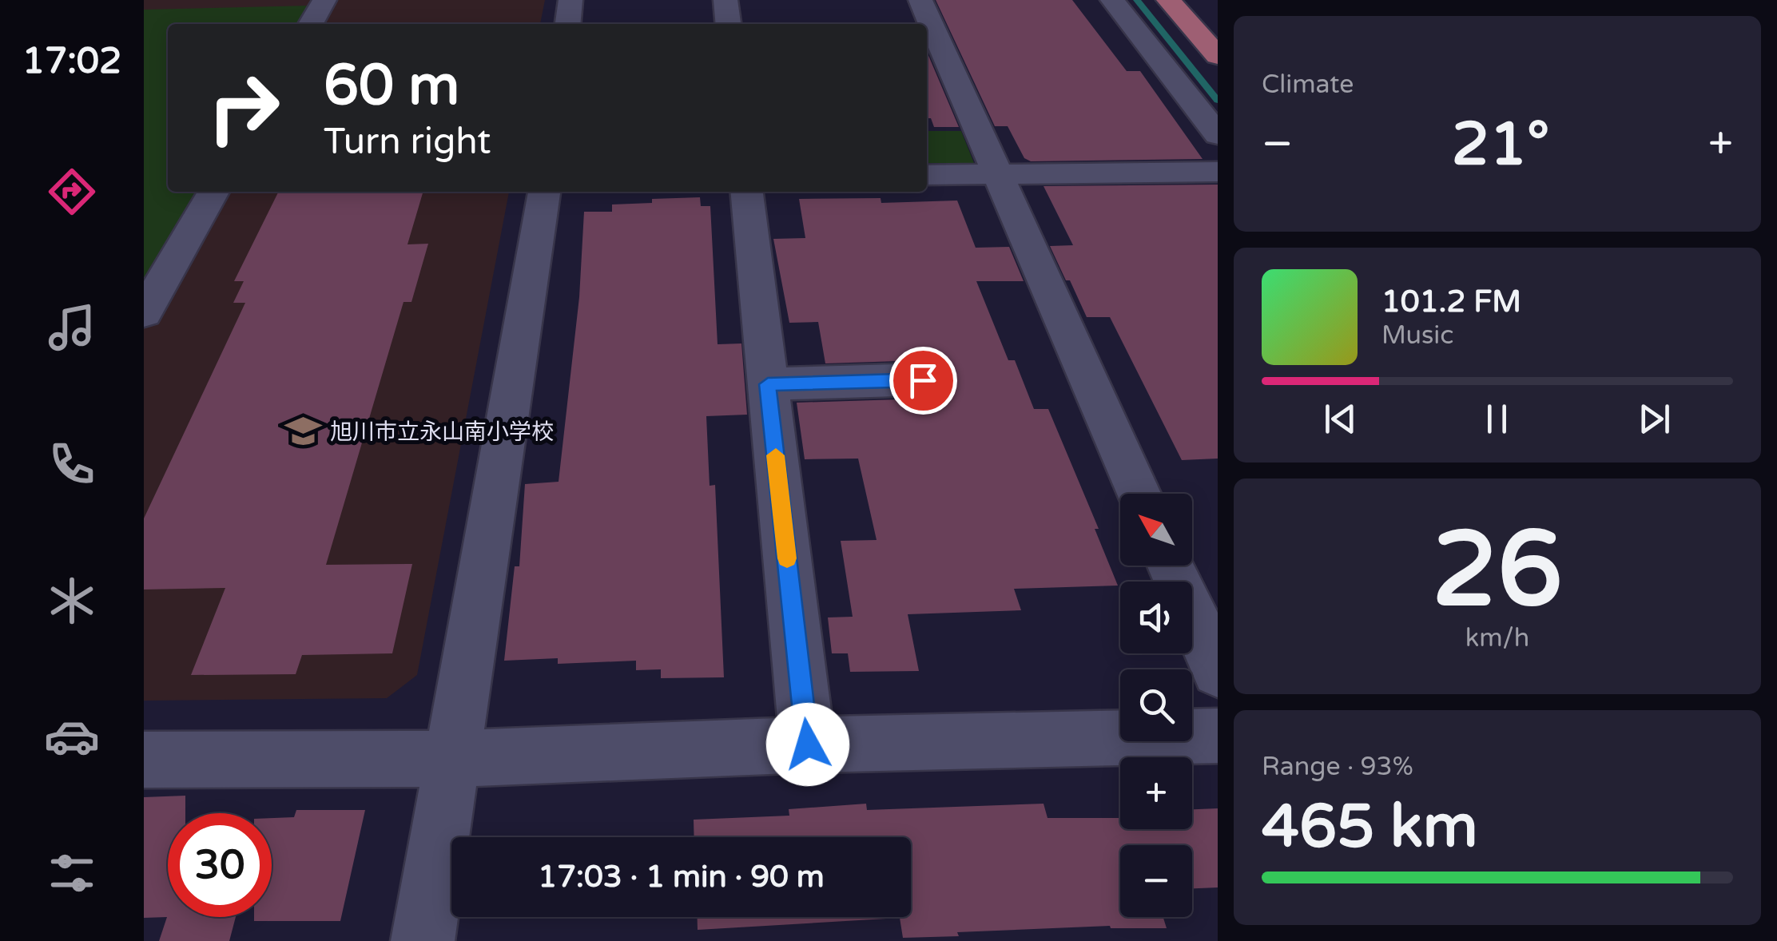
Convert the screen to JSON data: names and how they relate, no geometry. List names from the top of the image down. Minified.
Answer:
{"places":{"school or university":["旭川市立永山南小学校"]},"north":"top left","page":{"tabs":"17:02","tile":["Climate",["26","km/h"],["Range · 93%","465 km"]],"turn":["60 m","Turn right"],"heat":["−","21°","+"],"song":["101.2 FM","Music"],"map_buttons":["+","−"],"limit":"30","trip":"17:03 · 1 min · 90 m"}}
